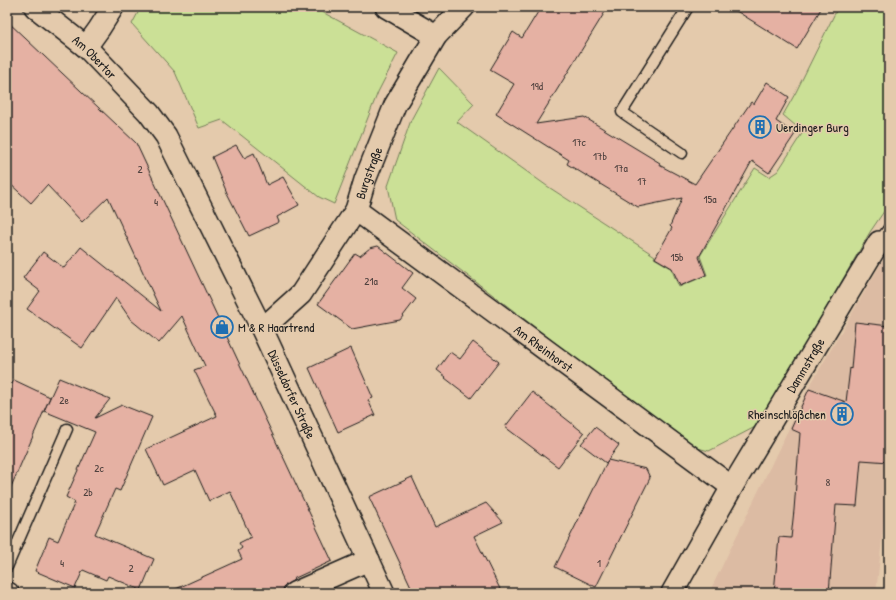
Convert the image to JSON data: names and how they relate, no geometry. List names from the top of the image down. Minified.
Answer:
{"streets":{"street":["Am Obertor","Burgstraße","Am Rheinhorst","Dammstraße","Düsseldorfer Straße"]},"crossings":[["Am Obertor","Düsseldorfer Straße"],["Burgstraße","Am Rheinhorst"],["Burgstraße","Düsseldorfer Straße"],["Am Rheinhorst","Dammstraße"]],"places":{"building":["Uerdinger Burg","Rheinschlößchen"],"shop":["M & R Haartrend"]},"house_numbers":["19d","17c","17b","17a","2","17","15a","4","15b","21a","2e","2c","8","2b","4","1","2"]}
